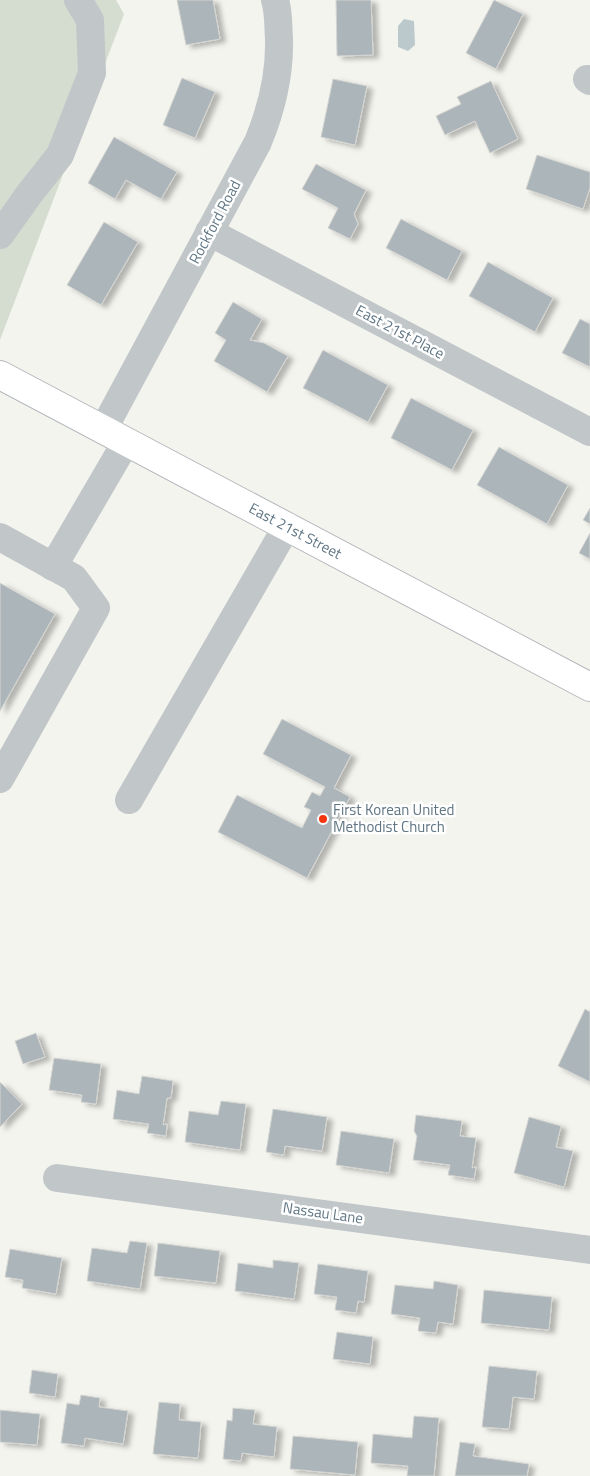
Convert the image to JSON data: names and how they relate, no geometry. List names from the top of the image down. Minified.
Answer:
{"streets":{"main road":["East 21st Street"],"street":["Rockford Road","East 21st Place","Nassau Lane"]},"crossings":[["Rockford Road","East 21st Place"],["Rockford Road","East 21st Street"]],"places":["First Korean United Methodist Church"]}
